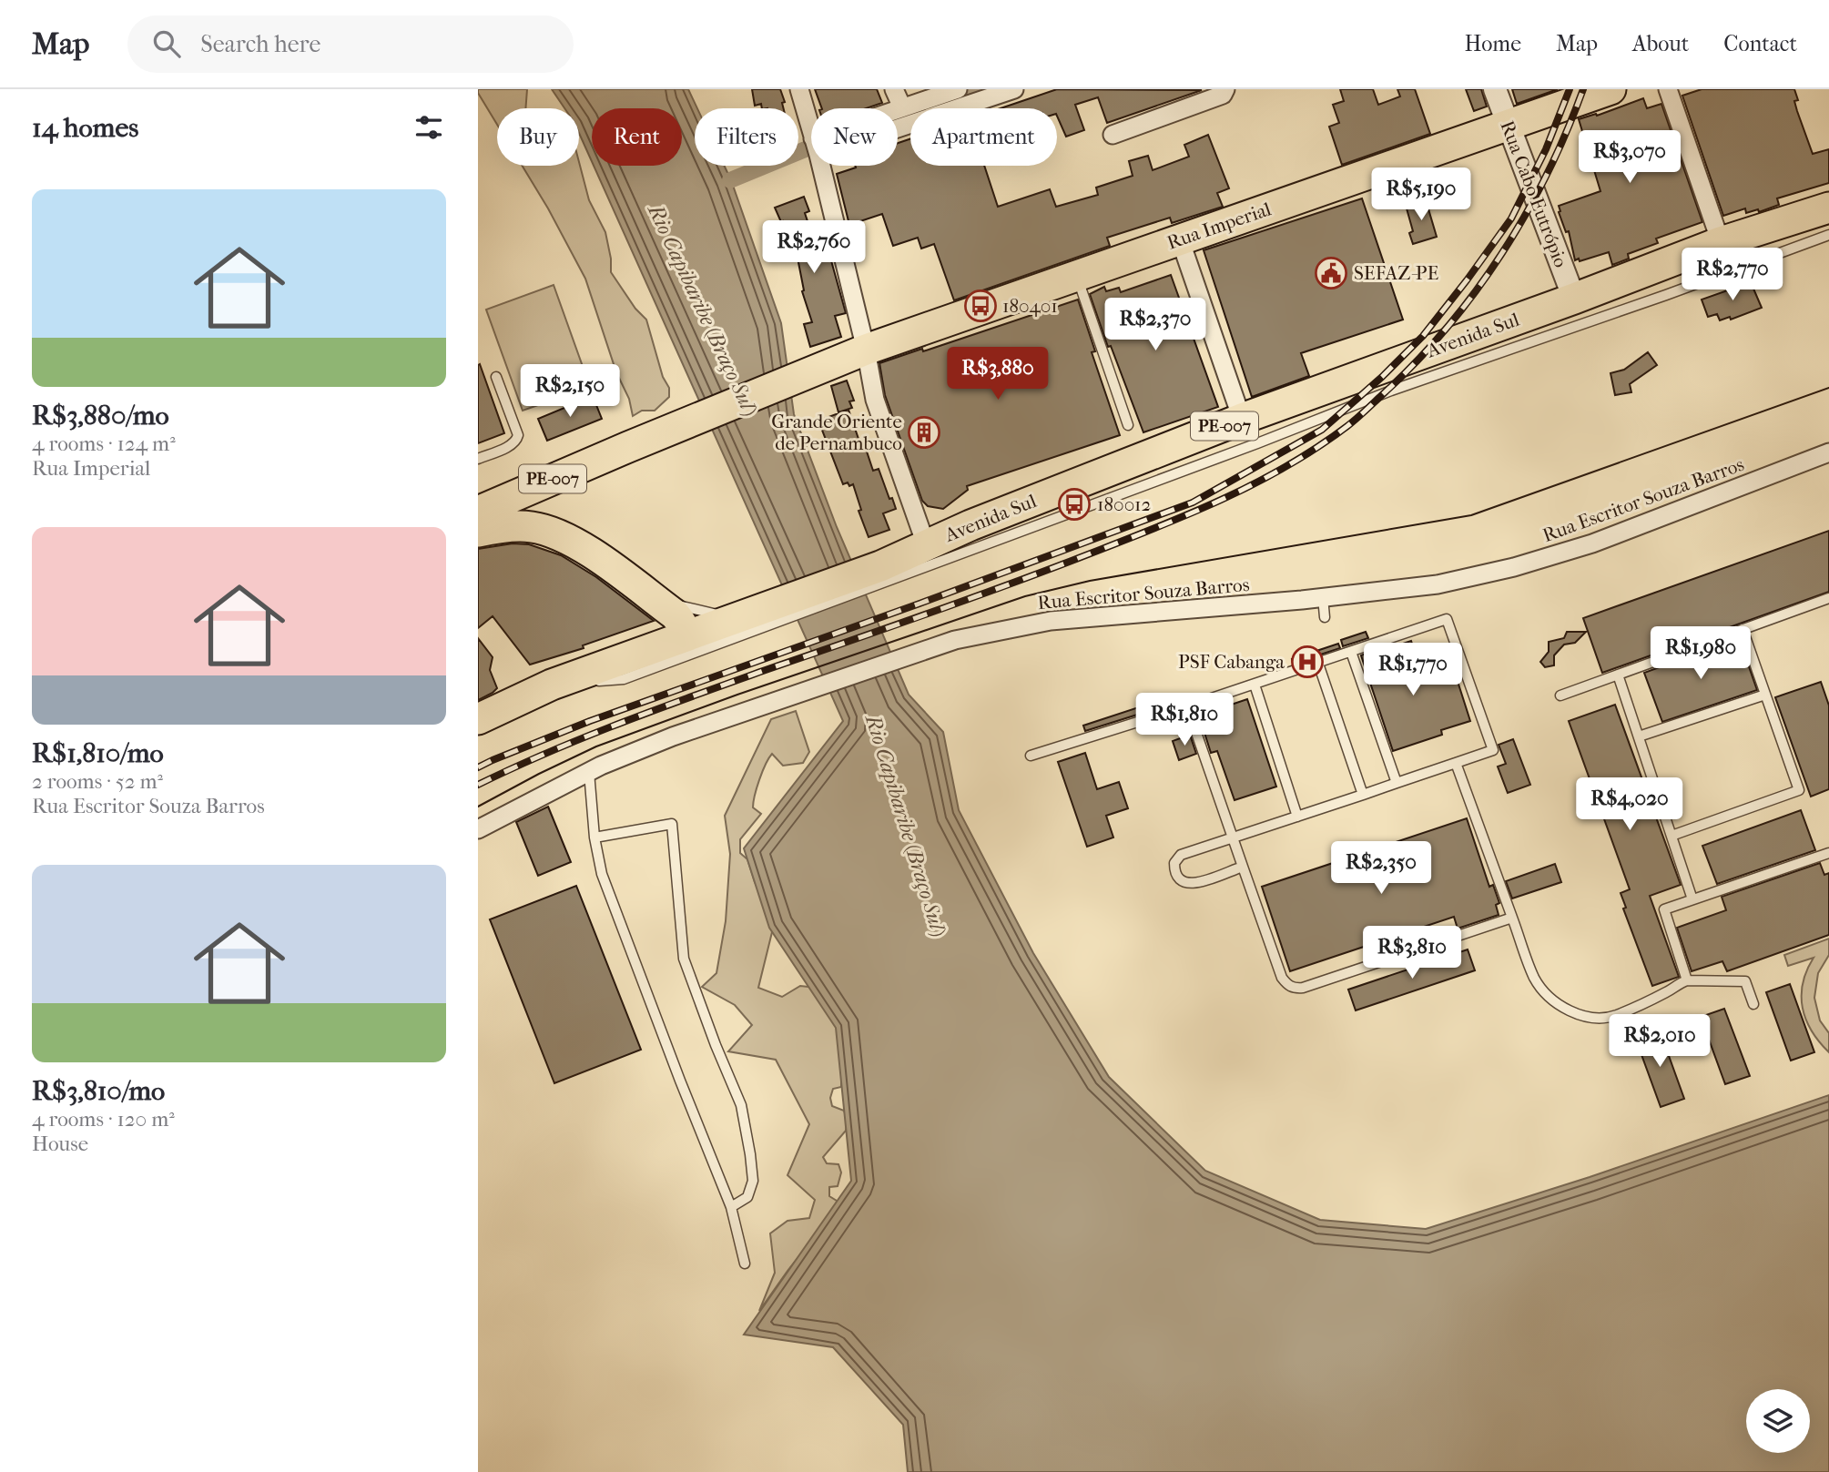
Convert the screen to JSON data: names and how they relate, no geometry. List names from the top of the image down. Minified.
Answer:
{"streets":{"highway":["Rua Imperial","Avenida Sul","PE-007"],"street":["Rua Cabo Eutrópio","Rua Escritor Souza Barros"]},"crossings":[["Rua Cabo Eutrópio","Rua Imperial"],["Rua Cabo Eutrópio","Avenida Sul"]],"water":["Rio Capibaribe (Braço Sul)"],"places":{"public building":["SEFAZ-PE"],"bus stop":["180401","180012"],"building":["Grande Oriente de Pernambuco"],"hospital":["PSF Cabanga"]},"page":{"header":"Map","search":"Search here","nav":["Home","Map","About","Contact"],"heading":"14 homes","chip":["Buy","Rent","Filters","New","Apartment"],"price":["R$3,070","R$5,190","R$2,760","R$2,770","R$2,370","R$3,880","R$2,150","R$1,980","R$1,770","R$1,810","R$4,020","R$2,350","R$3,810","R$2,010"],"list":[{"name":"R$3,880/mo","note":"4 rooms · 124 m² · Rua Imperial"},{"name":"R$1,810/mo","note":"2 rooms · 52 m² · Rua Escritor Souza Barros"},{"name":"R$3,810/mo","note":"4 rooms · 120 m² · House"}]}}
